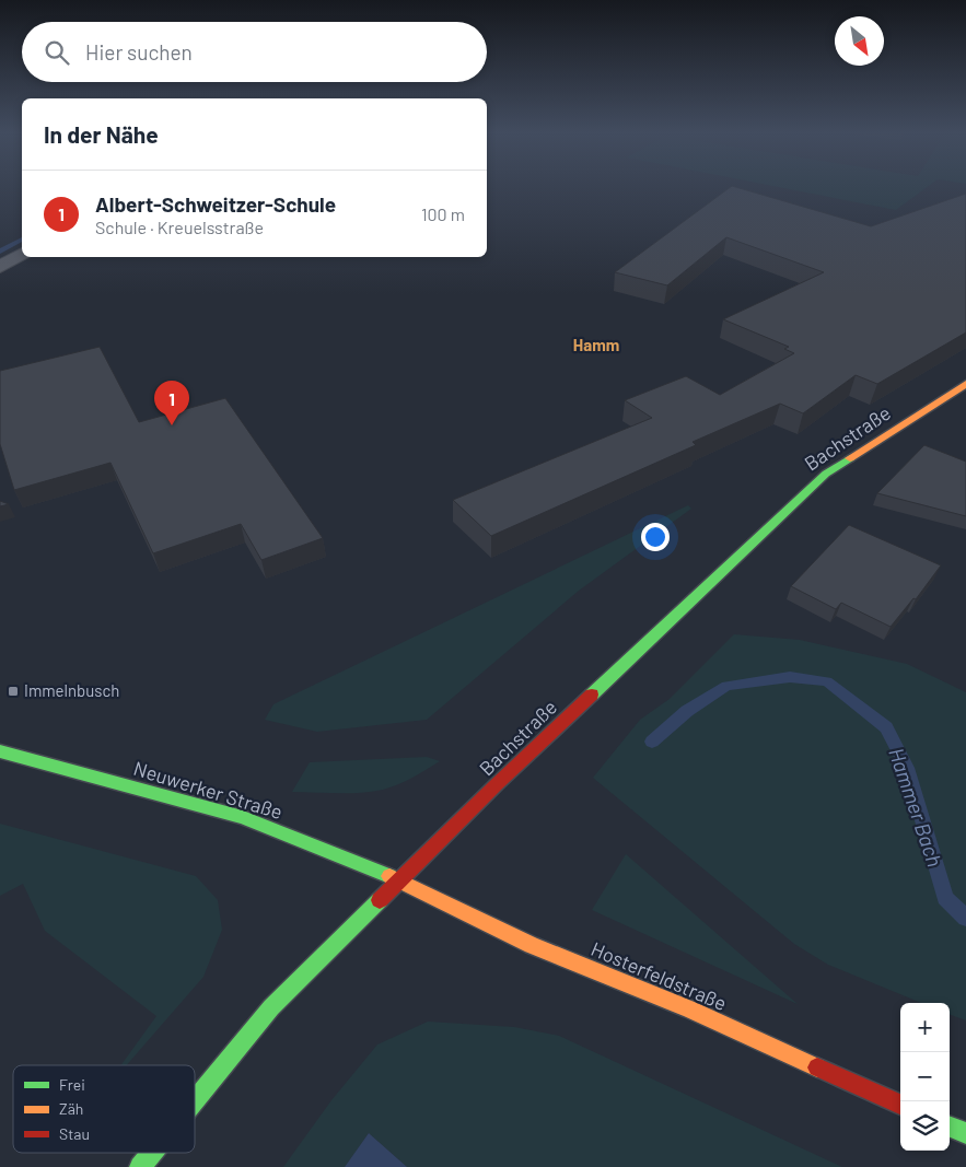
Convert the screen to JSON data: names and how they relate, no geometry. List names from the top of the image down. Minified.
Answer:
{"streets":{"street":["Bachstraße","Neuwerker Straße","Hosterfeldstraße"]},"crossings":[["Bachstraße","Neuwerker Straße"],["Bachstraße","Hosterfeldstraße"],["Neuwerker Straße","Hosterfeldstraße"]],"districts":["Hamm"],"water":["Hammer Bach"],"places":{"transit":["Immelnbusch"]},"legend":["Frei","Zäh","Stau"],"north":"bottom right","page":{"search":"Hier suchen","heading":"In der Nähe","list":[{"mark":"1","name":"Albert-Schweitzer-Schule","note":"Schule · Kreuelsstraße","value":"100 m"}],"pins":"1","map_buttons":["+","−"]}}
